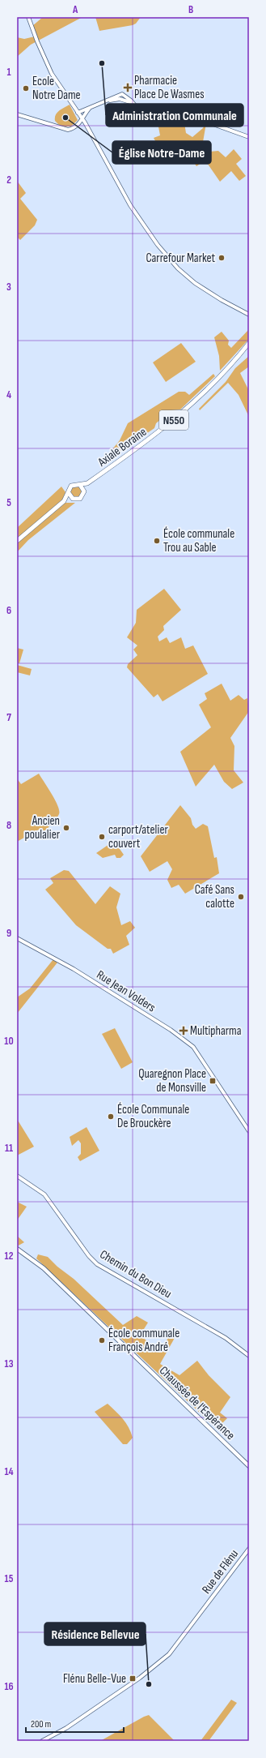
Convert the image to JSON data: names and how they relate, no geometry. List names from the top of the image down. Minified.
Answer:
{"streets":{"main road":["N550","Axiale Boraine","Chaussée de l'Espérance"],"street":["Rue Jean Volders","Chemin du Bon Dieu","Rue de Flénu"]},"crossings":[["N550","Axiale Boraine"]],"places":{"other":["Administration Communale","Ecole Notre Dame","Église Notre-Dame","Carrefour Market","École communale Trou au Sable","Ancien poulalier","carport/atelier couvert","Café Sans calotte","École Communale De Brouckère","École communale François André","Résidence Bellevue"],"health":["Pharmacie Place De Wasmes","Multipharma"],"transit":["Quaregnon Place de Monsville","Flénu Belle-Vue"]},"scale_bar":"200 m","grid":{"columns":["A","B"],"rows":["1","2","3","4","5","6","7","8","9","10","11","12","13","14","15","16"]}}
